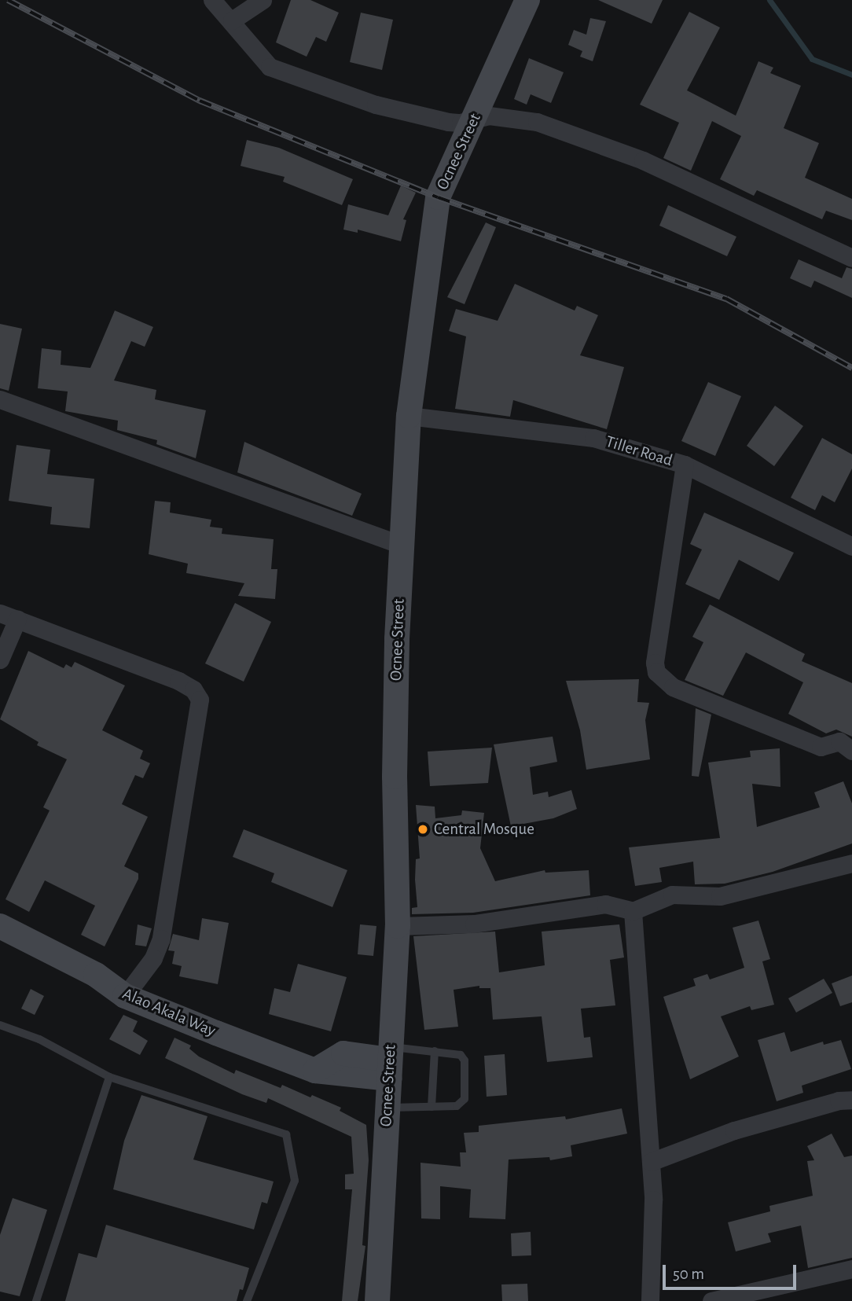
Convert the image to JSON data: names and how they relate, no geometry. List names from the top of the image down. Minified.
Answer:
{"streets":{"street":["Ocnee Street","Tiller Road","Alao Akala Way"]},"crossings":[["Ocnee Street","Tiller Road"],["Ocnee Street","Alao Akala Way"]],"places":["Central Mosque"],"scale_bar":"50 m"}
